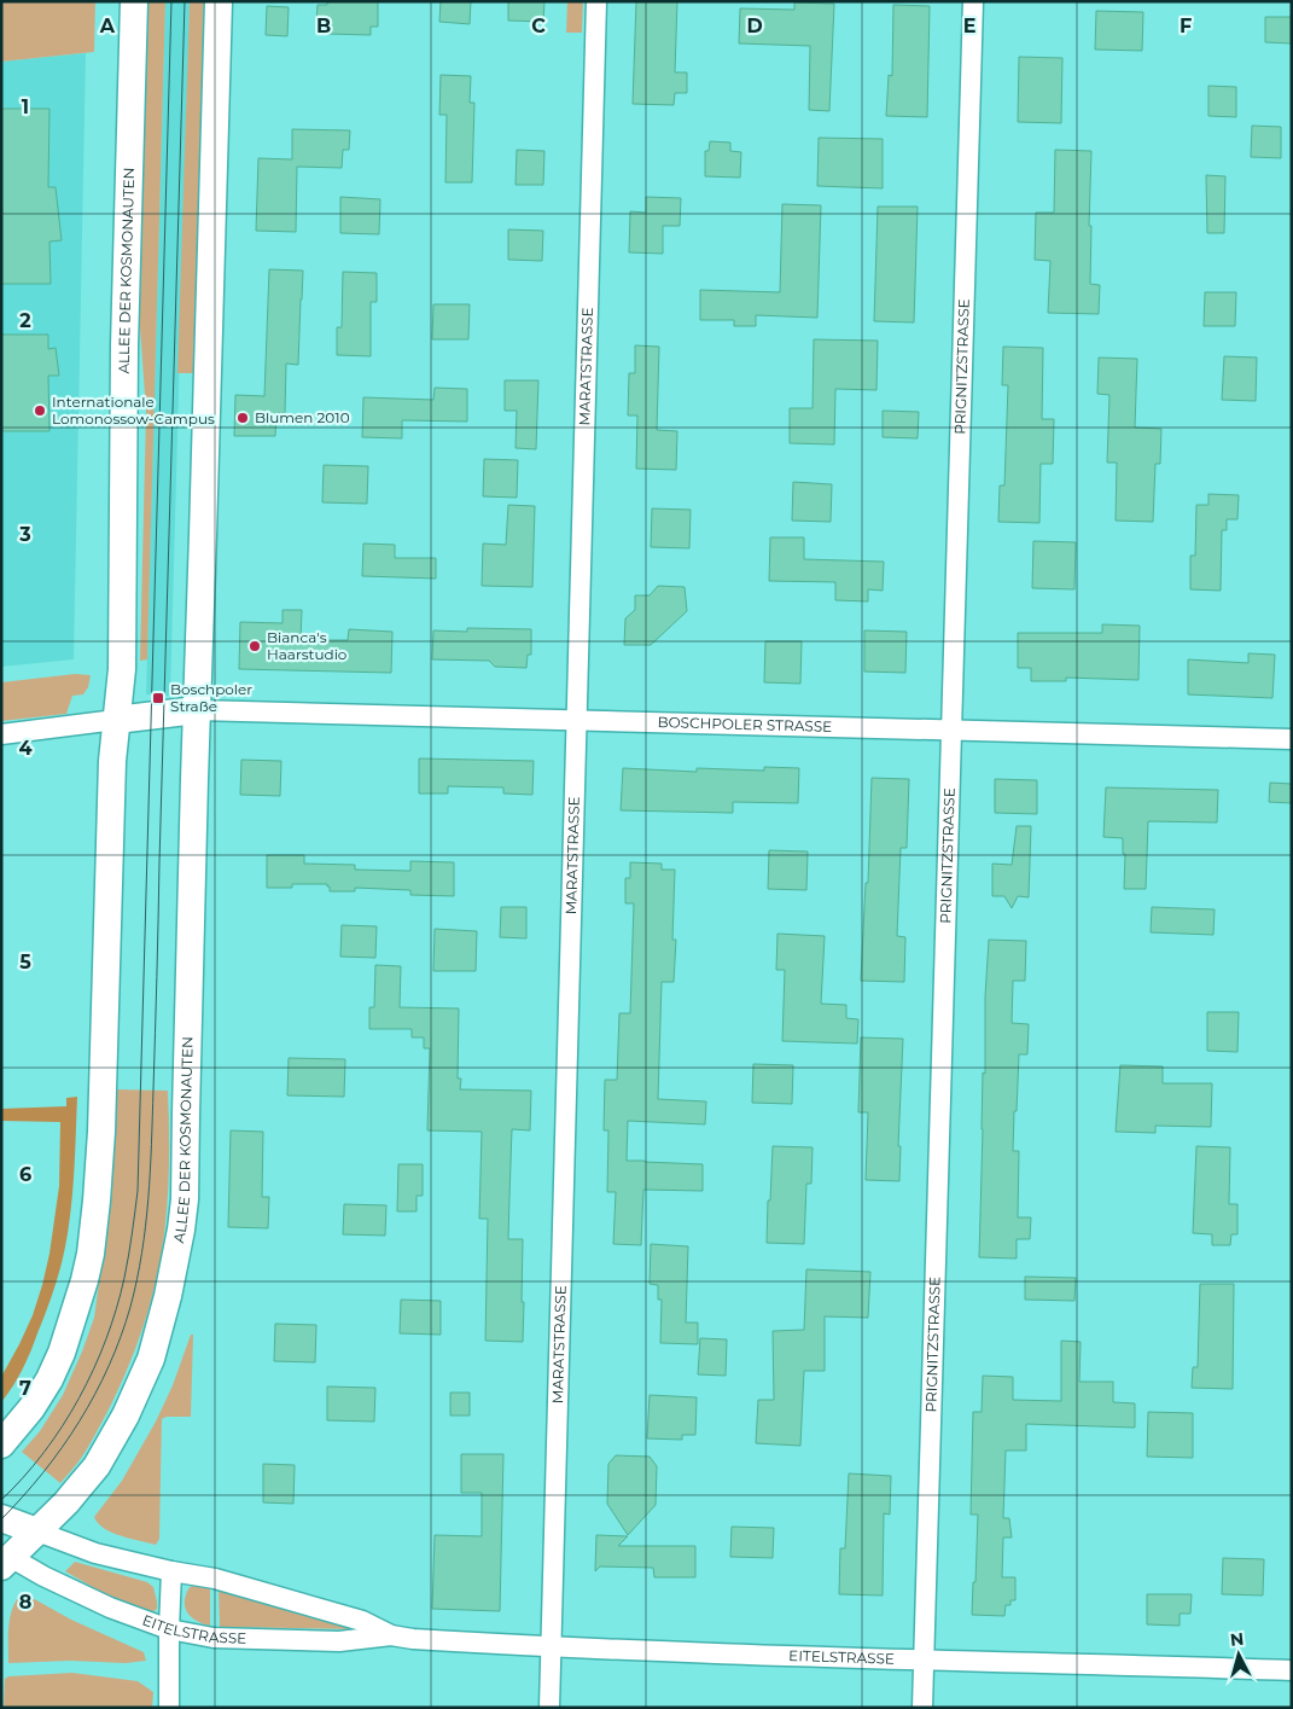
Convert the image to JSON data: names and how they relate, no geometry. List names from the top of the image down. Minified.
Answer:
{"streets":{"main road":["ALLEE DER KOSMONAUTEN"],"street":["MARATSTRASSE","PRIGNITZSTRASSE","BOSCHPOLER STRASSE","EITELSTRASSE"]},"crossings":[["ALLEE DER KOSMONAUTEN","BOSCHPOLER STRASSE"],["ALLEE DER KOSMONAUTEN","EITELSTRASSE"],["MARATSTRASSE","BOSCHPOLER STRASSE"],["MARATSTRASSE","EITELSTRASSE"],["PRIGNITZSTRASSE","BOSCHPOLER STRASSE"],["PRIGNITZSTRASSE","EITELSTRASSE"]],"places":{"other":["Internationale Lomonossow-Campus","Blumen 2010","Bianca's Haarstudio"],"transit":["Boschpoler Straße"]},"north":"top","grid":{"columns":["A","B","C","D","E","F"],"rows":["1","2","3","4","5","6","7","8"]}}
